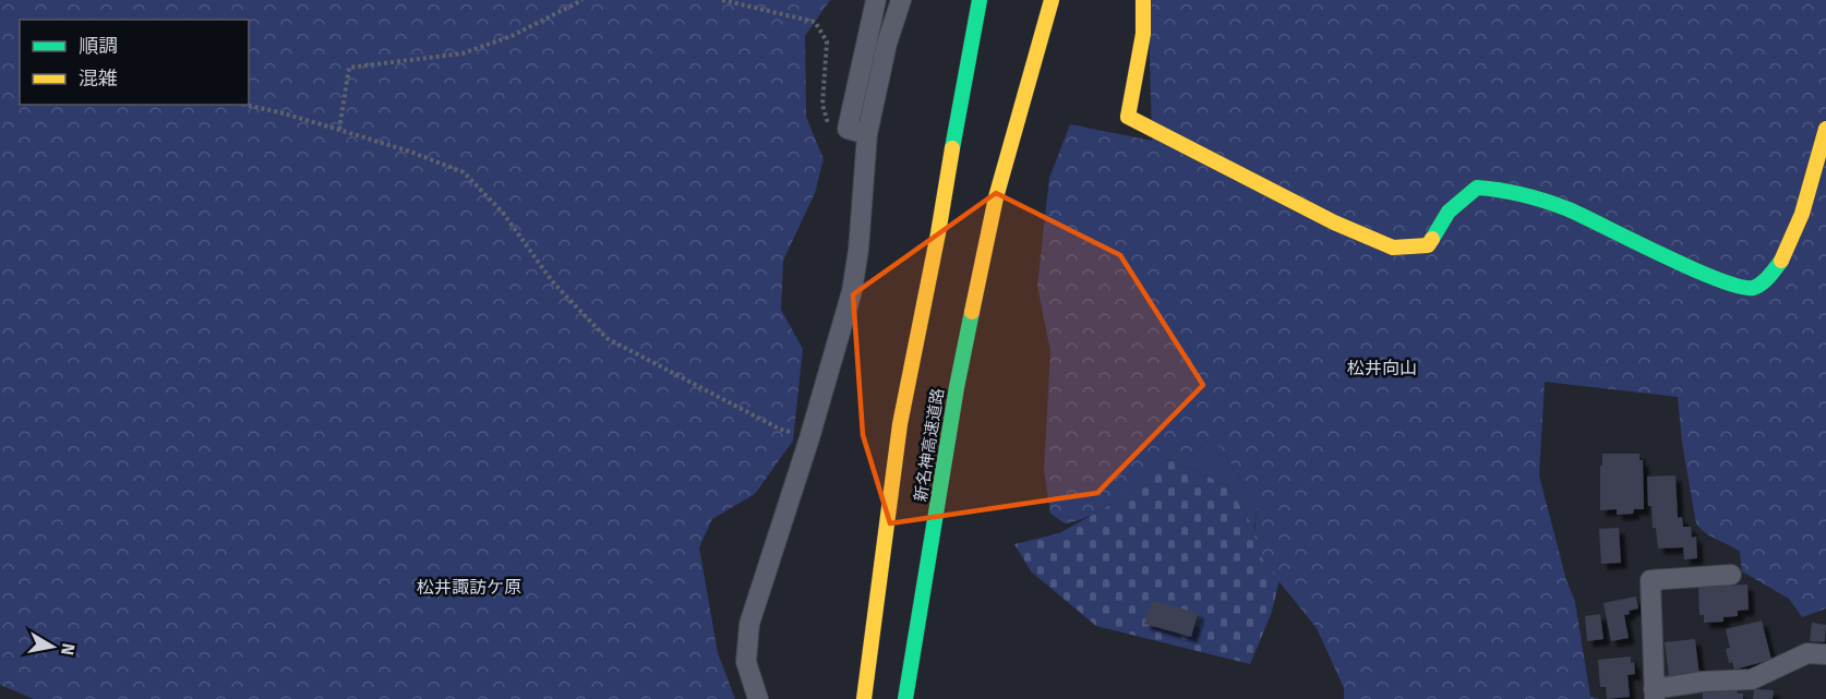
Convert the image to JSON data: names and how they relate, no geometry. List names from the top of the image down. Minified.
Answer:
{"streets":{"main road":["新名神高速道路"]},"districts":["松井向山","松井諏訪ケ原"],"legend":["順調","混雑"],"north":"right"}
